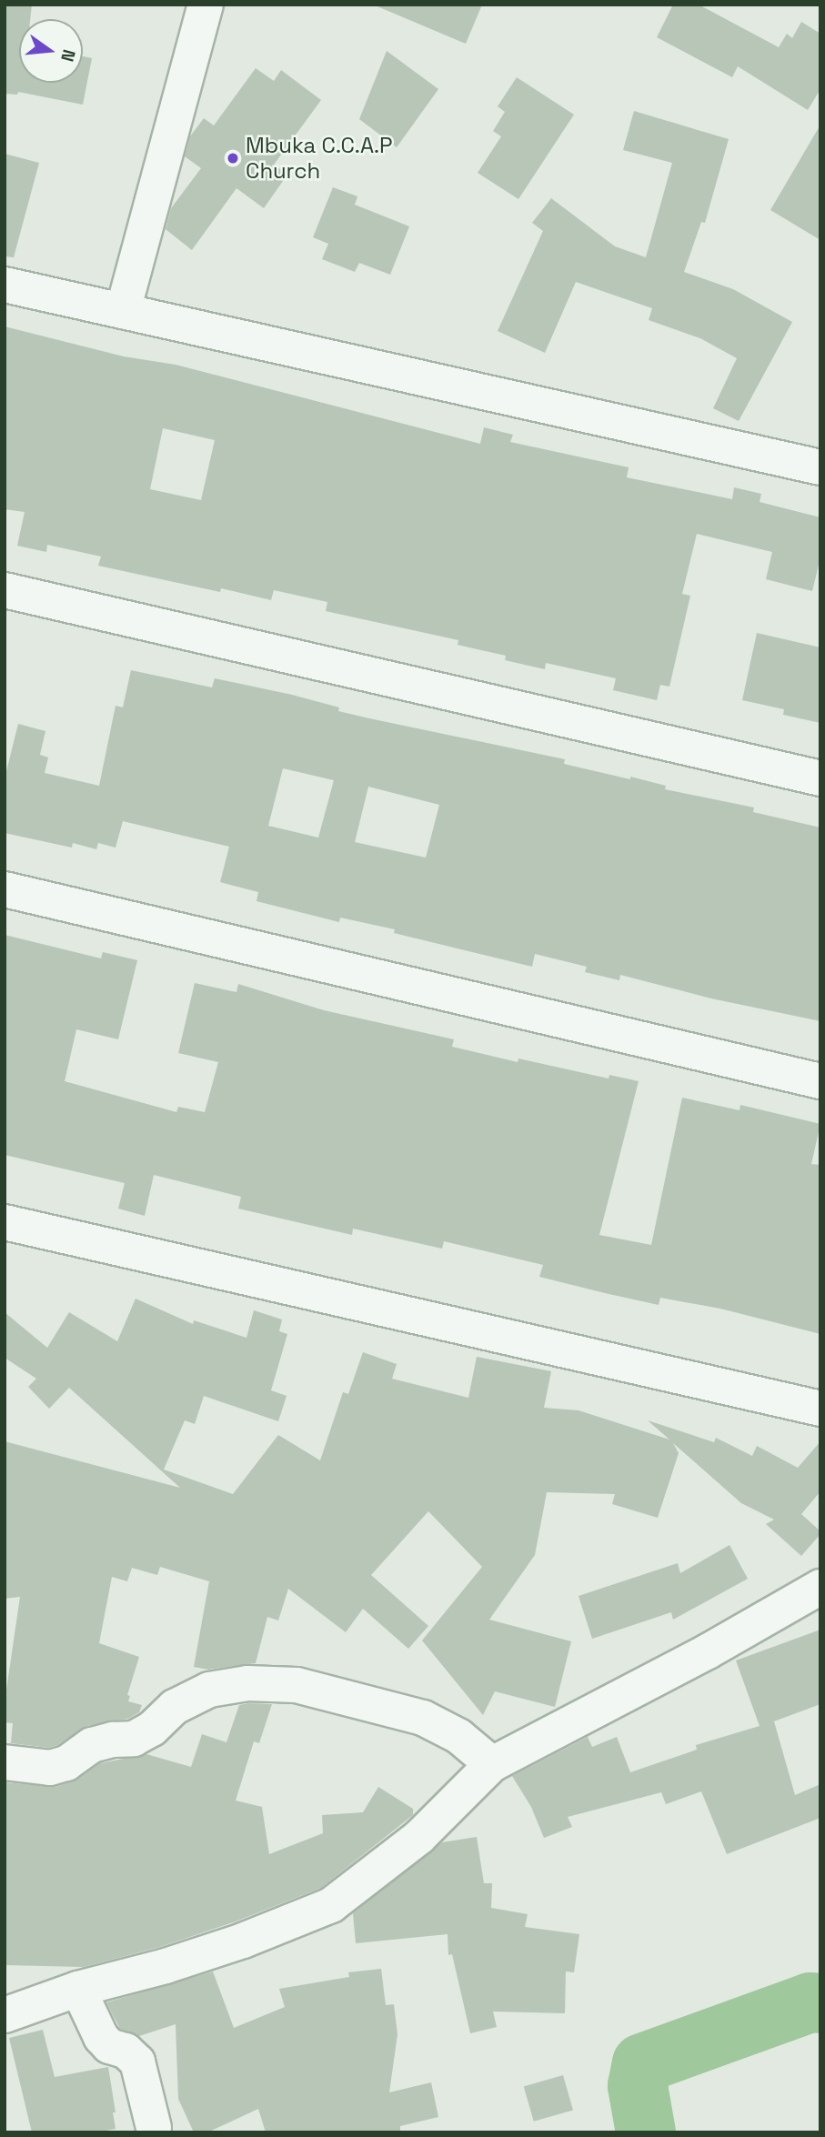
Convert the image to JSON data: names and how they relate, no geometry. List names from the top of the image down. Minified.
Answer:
{"places":["Mbuka C.C.A.P Church"],"north":"right"}
